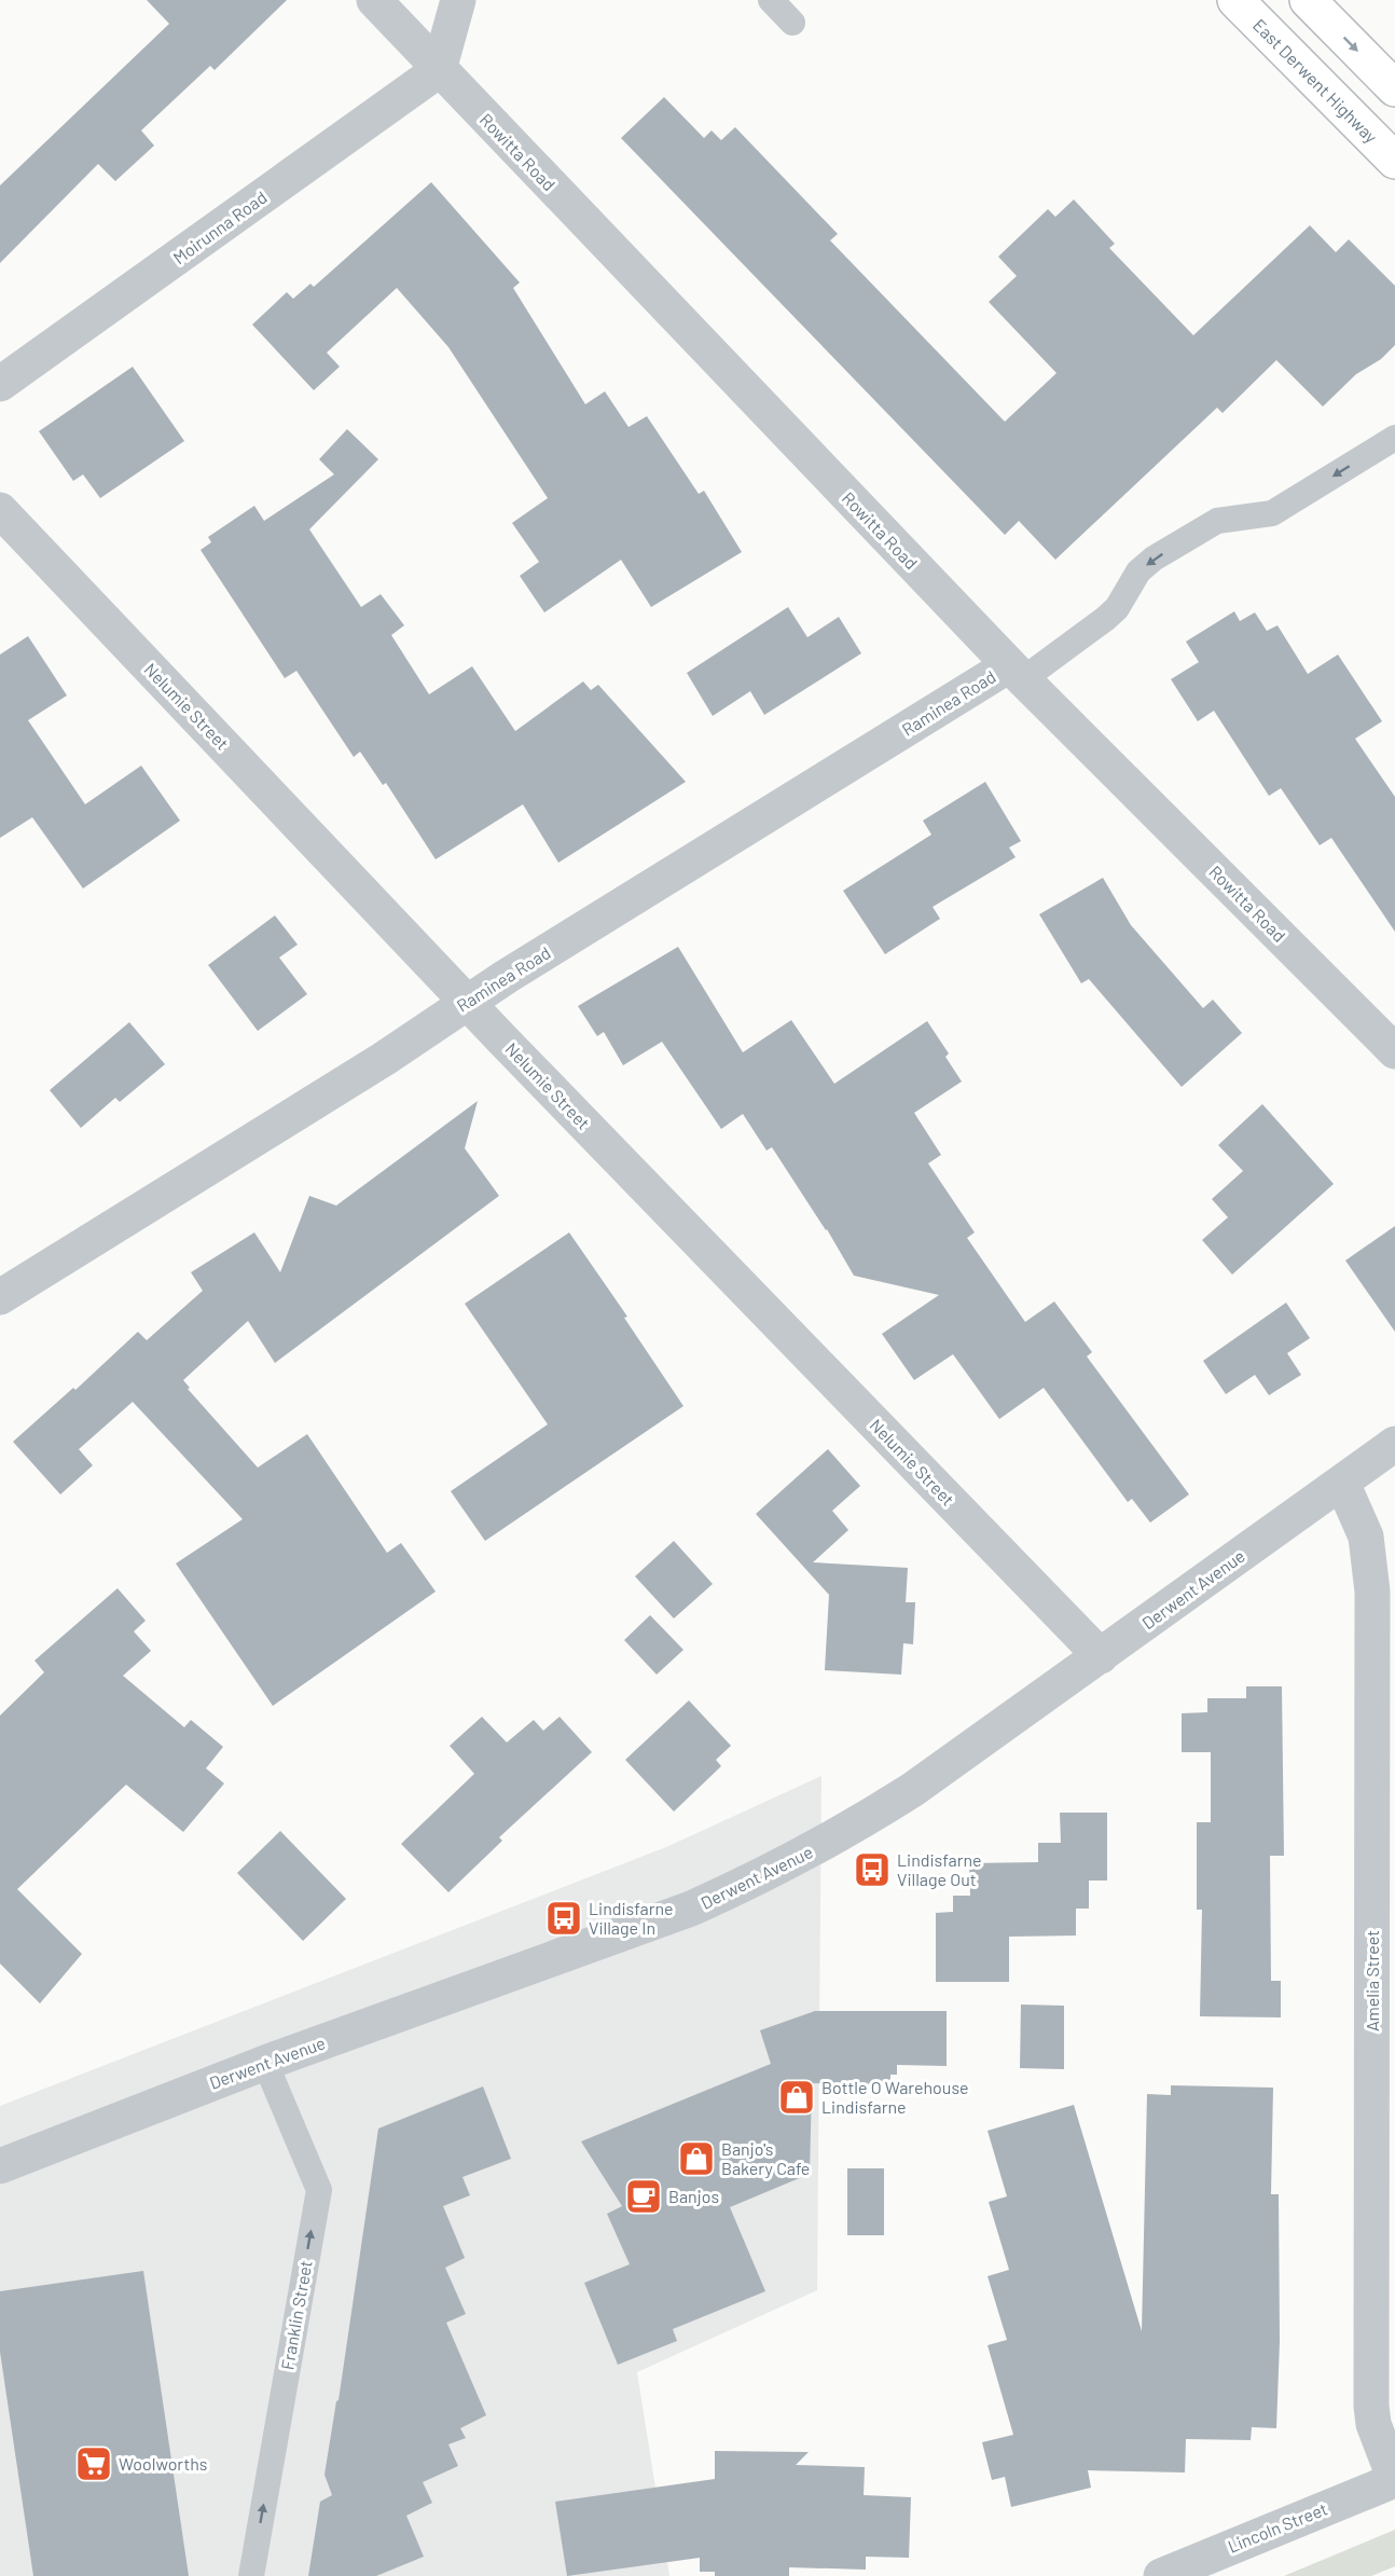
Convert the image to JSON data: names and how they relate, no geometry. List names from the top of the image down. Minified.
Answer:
{"streets":{"main road":["East Derwent Highway"],"street":["Rowitta Road","Moirunna Road","Raminea Road","Nelumie Street","Derwent Avenue","Amelia Street","Lincoln Street"],"lane":["Franklin Street"]},"crossings":[["Rowitta Road","Moirunna Road"],["Rowitta Road","Raminea Road"],["Raminea Road","Nelumie Street"],["Nelumie Street","Derwent Avenue"],["Derwent Avenue","Amelia Street"],["Derwent Avenue","Franklin Street"],["Amelia Street","Lincoln Street"]],"one_way":["Franklin Street"],"places":{"bus stop":["Lindisfarne Village Out","Lindisfarne Village In"],"shop":["Bottle O Warehouse Lindisfarne","Banjo's Bakery Cafe"],"cafe":["Banjos"],"supermarket":["Woolworths"]}}
